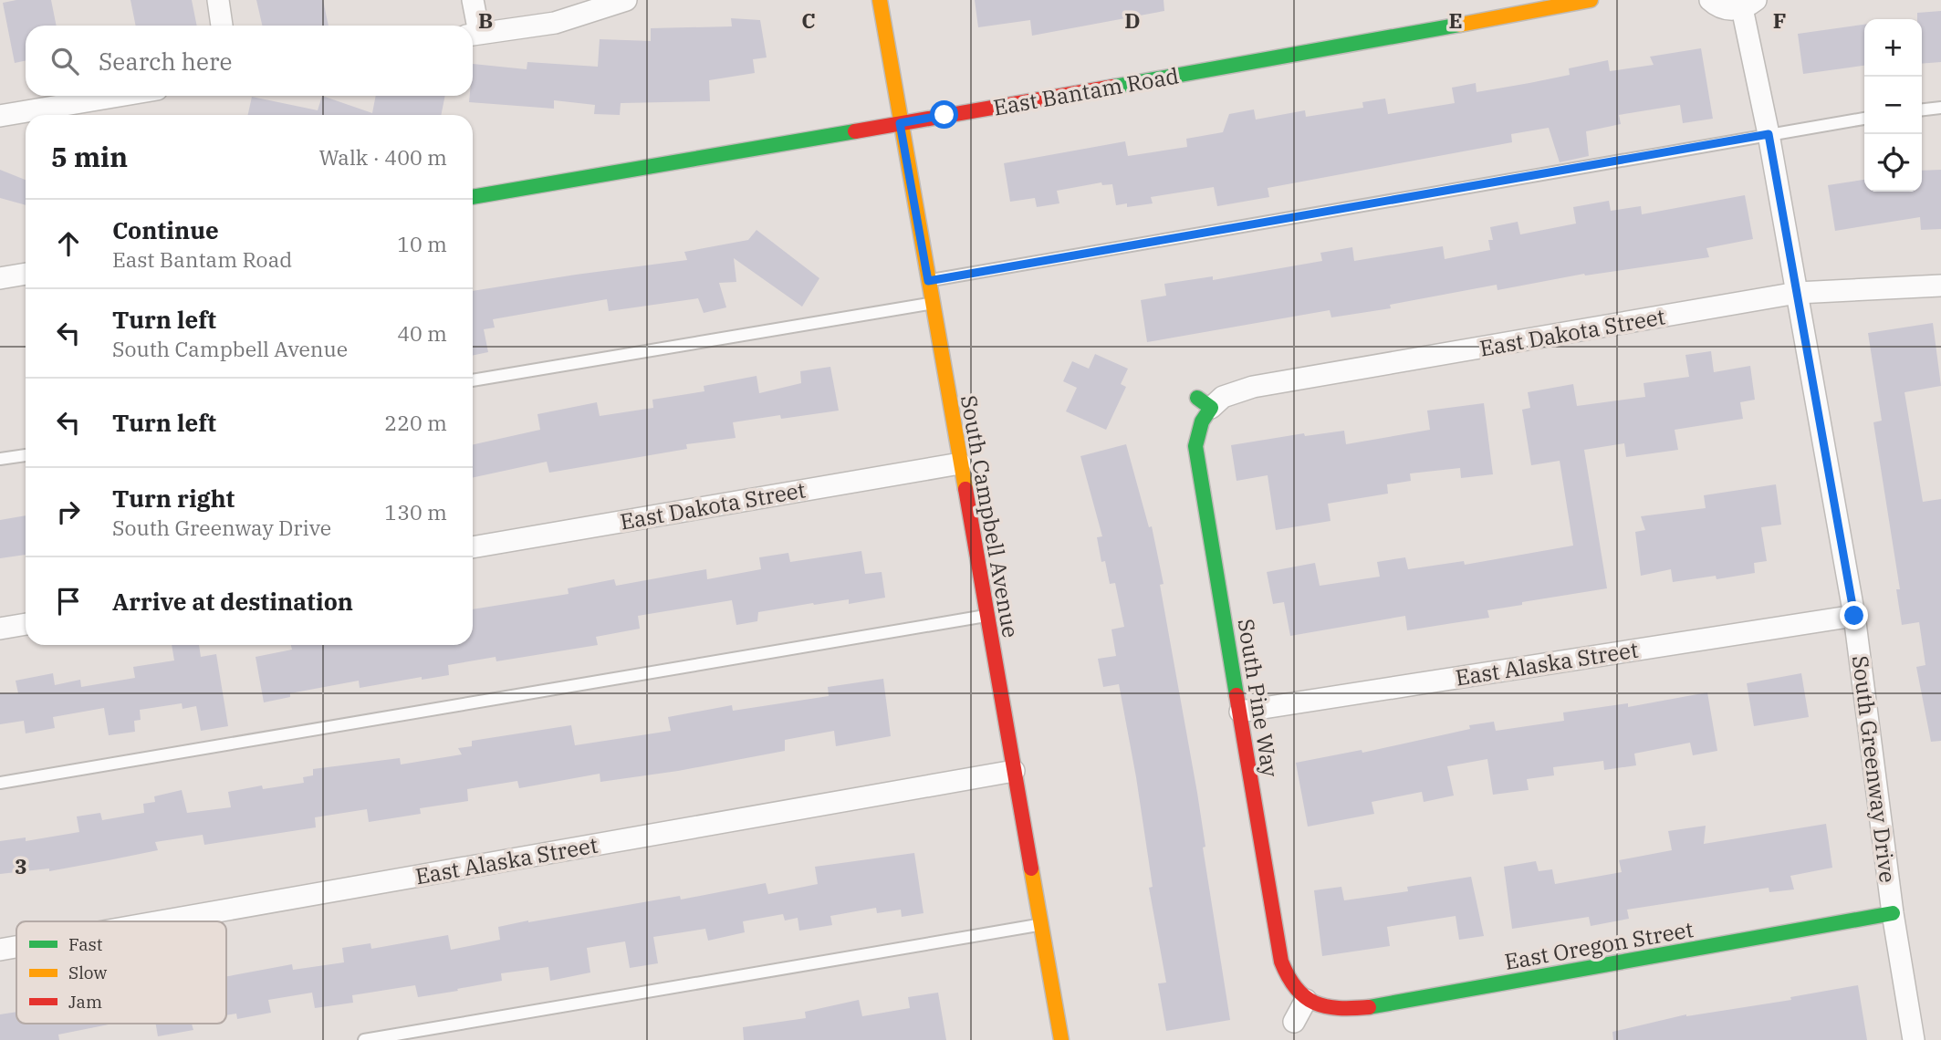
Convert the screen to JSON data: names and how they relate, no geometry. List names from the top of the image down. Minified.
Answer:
{"streets":{"street":["East Bantam Road","East Dakota Street","South Campbell Avenue","East Alaska Street","South Pine Way","South Greenway Drive","East Oregon Street"]},"crossings":[["East Bantam Road","South Campbell Avenue"],["East Dakota Street","South Campbell Avenue"],["East Dakota Street","South Pine Way"],["East Dakota Street","South Greenway Drive"],["South Campbell Avenue","East Alaska Street"],["East Alaska Street","South Pine Way"],["East Alaska Street","South Greenway Drive"],["South Pine Way","East Oregon Street"],["South Greenway Drive","East Oregon Street"]],"legend":["Fast","Slow","Jam"],"page":{"map_buttons":["+","−"],"search":"Search here","heading":["5 min","Walk · 400 m"],"list":[["Continue","East Bantam Road","10 m"],["Turn left","South Campbell Avenue","40 m"],["Turn left","220 m"],["Turn right","South Greenway Drive","130 m"],"Arrive at destination"]},"grid":{"columns":["B","C","D","E","F"],"rows":["3"]}}
